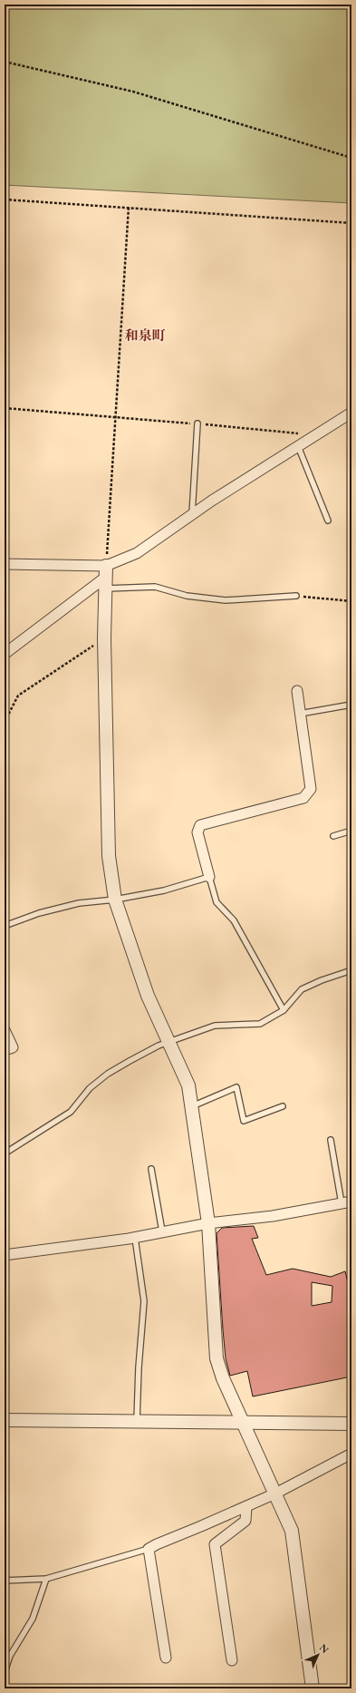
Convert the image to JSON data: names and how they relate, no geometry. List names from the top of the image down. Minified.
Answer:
{"districts":["和泉町"],"north":"top right"}
